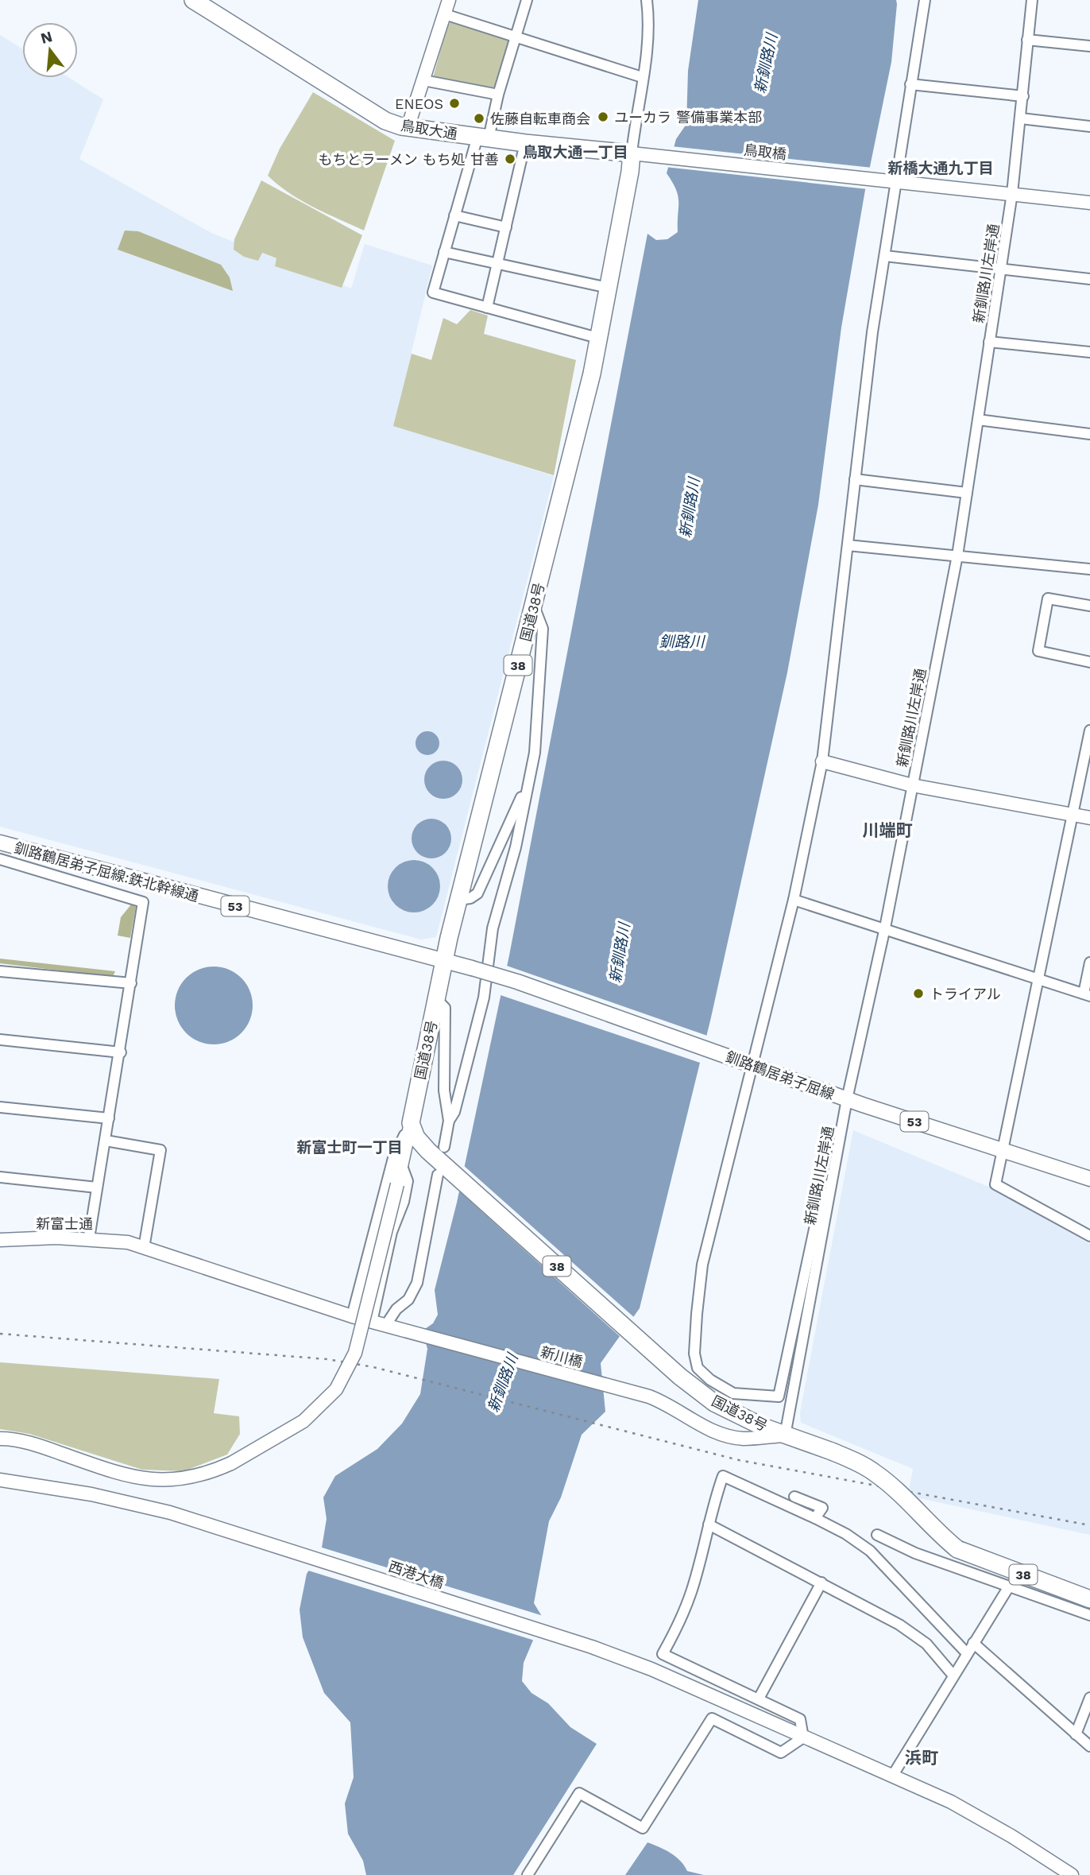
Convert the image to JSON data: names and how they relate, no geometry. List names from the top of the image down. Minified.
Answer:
{"streets":{"highway":["鳥取大通","国道38号","38"],"main road":["釧路鶴居弟子屈線:鉄北幹線通","53","釧路鶴居弟子屈線"],"street":["鳥取橋","新釧路川左岸通","新富士通","新川橋","西港大橋"]},"crossings":[["鳥取大通","鳥取橋"],["鳥取大通","国道38号"],["鳥取橋","新釧路川左岸通"],["鳥取橋","国道38号"],["新釧路川左岸通","国道38号"],["新釧路川左岸通","釧路鶴居弟子屈線"],["新釧路川左岸通","新川橋"],["国道38号","釧路鶴居弟子屈線:鉄北幹線通"],["国道38号","新川橋"],["釧路鶴居弟子屈線:鉄北幹線通","釧路鶴居弟子屈線"],["新富士通","新川橋"]],"districts":["鳥取大通一丁目","新橋大通九丁目","川端町","新富士町一丁目","浜町"],"water":["新釧路川","釧路川"],"places":["ENEOS","ユーカラ 警備事業本部","佐藤自転車商会","もちとラーメン もち処 甘善","トライアル"],"north":"top"}
